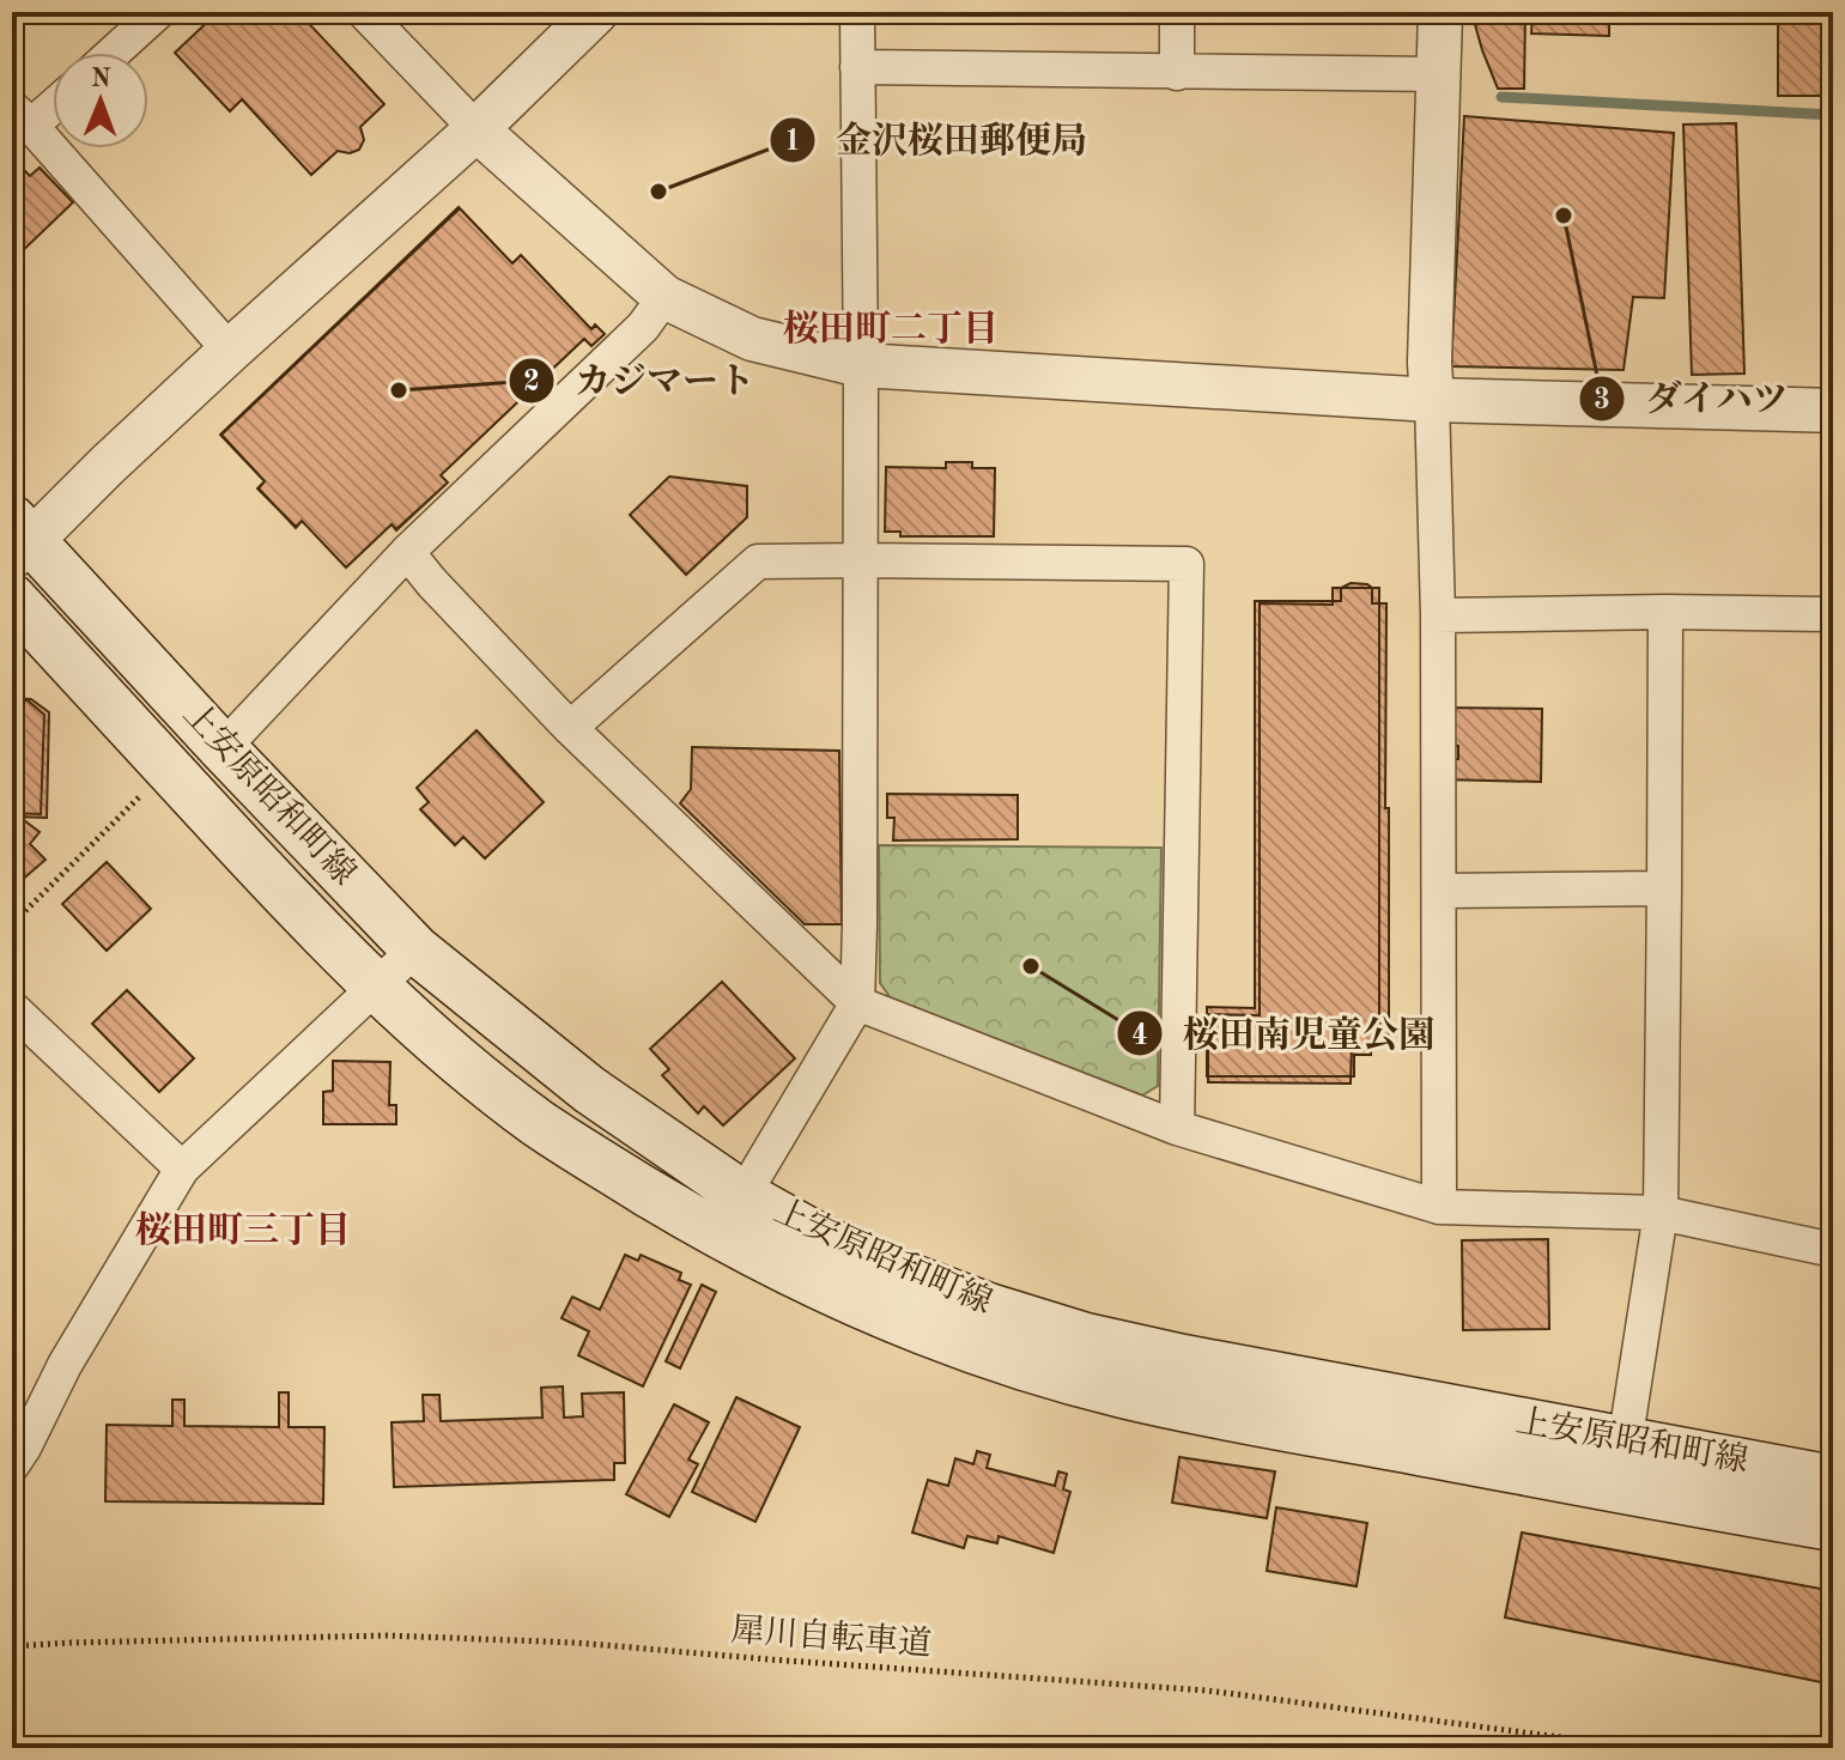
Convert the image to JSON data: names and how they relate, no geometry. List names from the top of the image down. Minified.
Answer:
{"streets":{"main road":["上安原昭和町線"],"path":["犀川自転車道"]},"districts":["桜田町二丁目","桜田町三丁目"],"places":["金沢桜田郵便局","ダイハツ","カジマート","桜田南児童公園"],"north":"top"}
